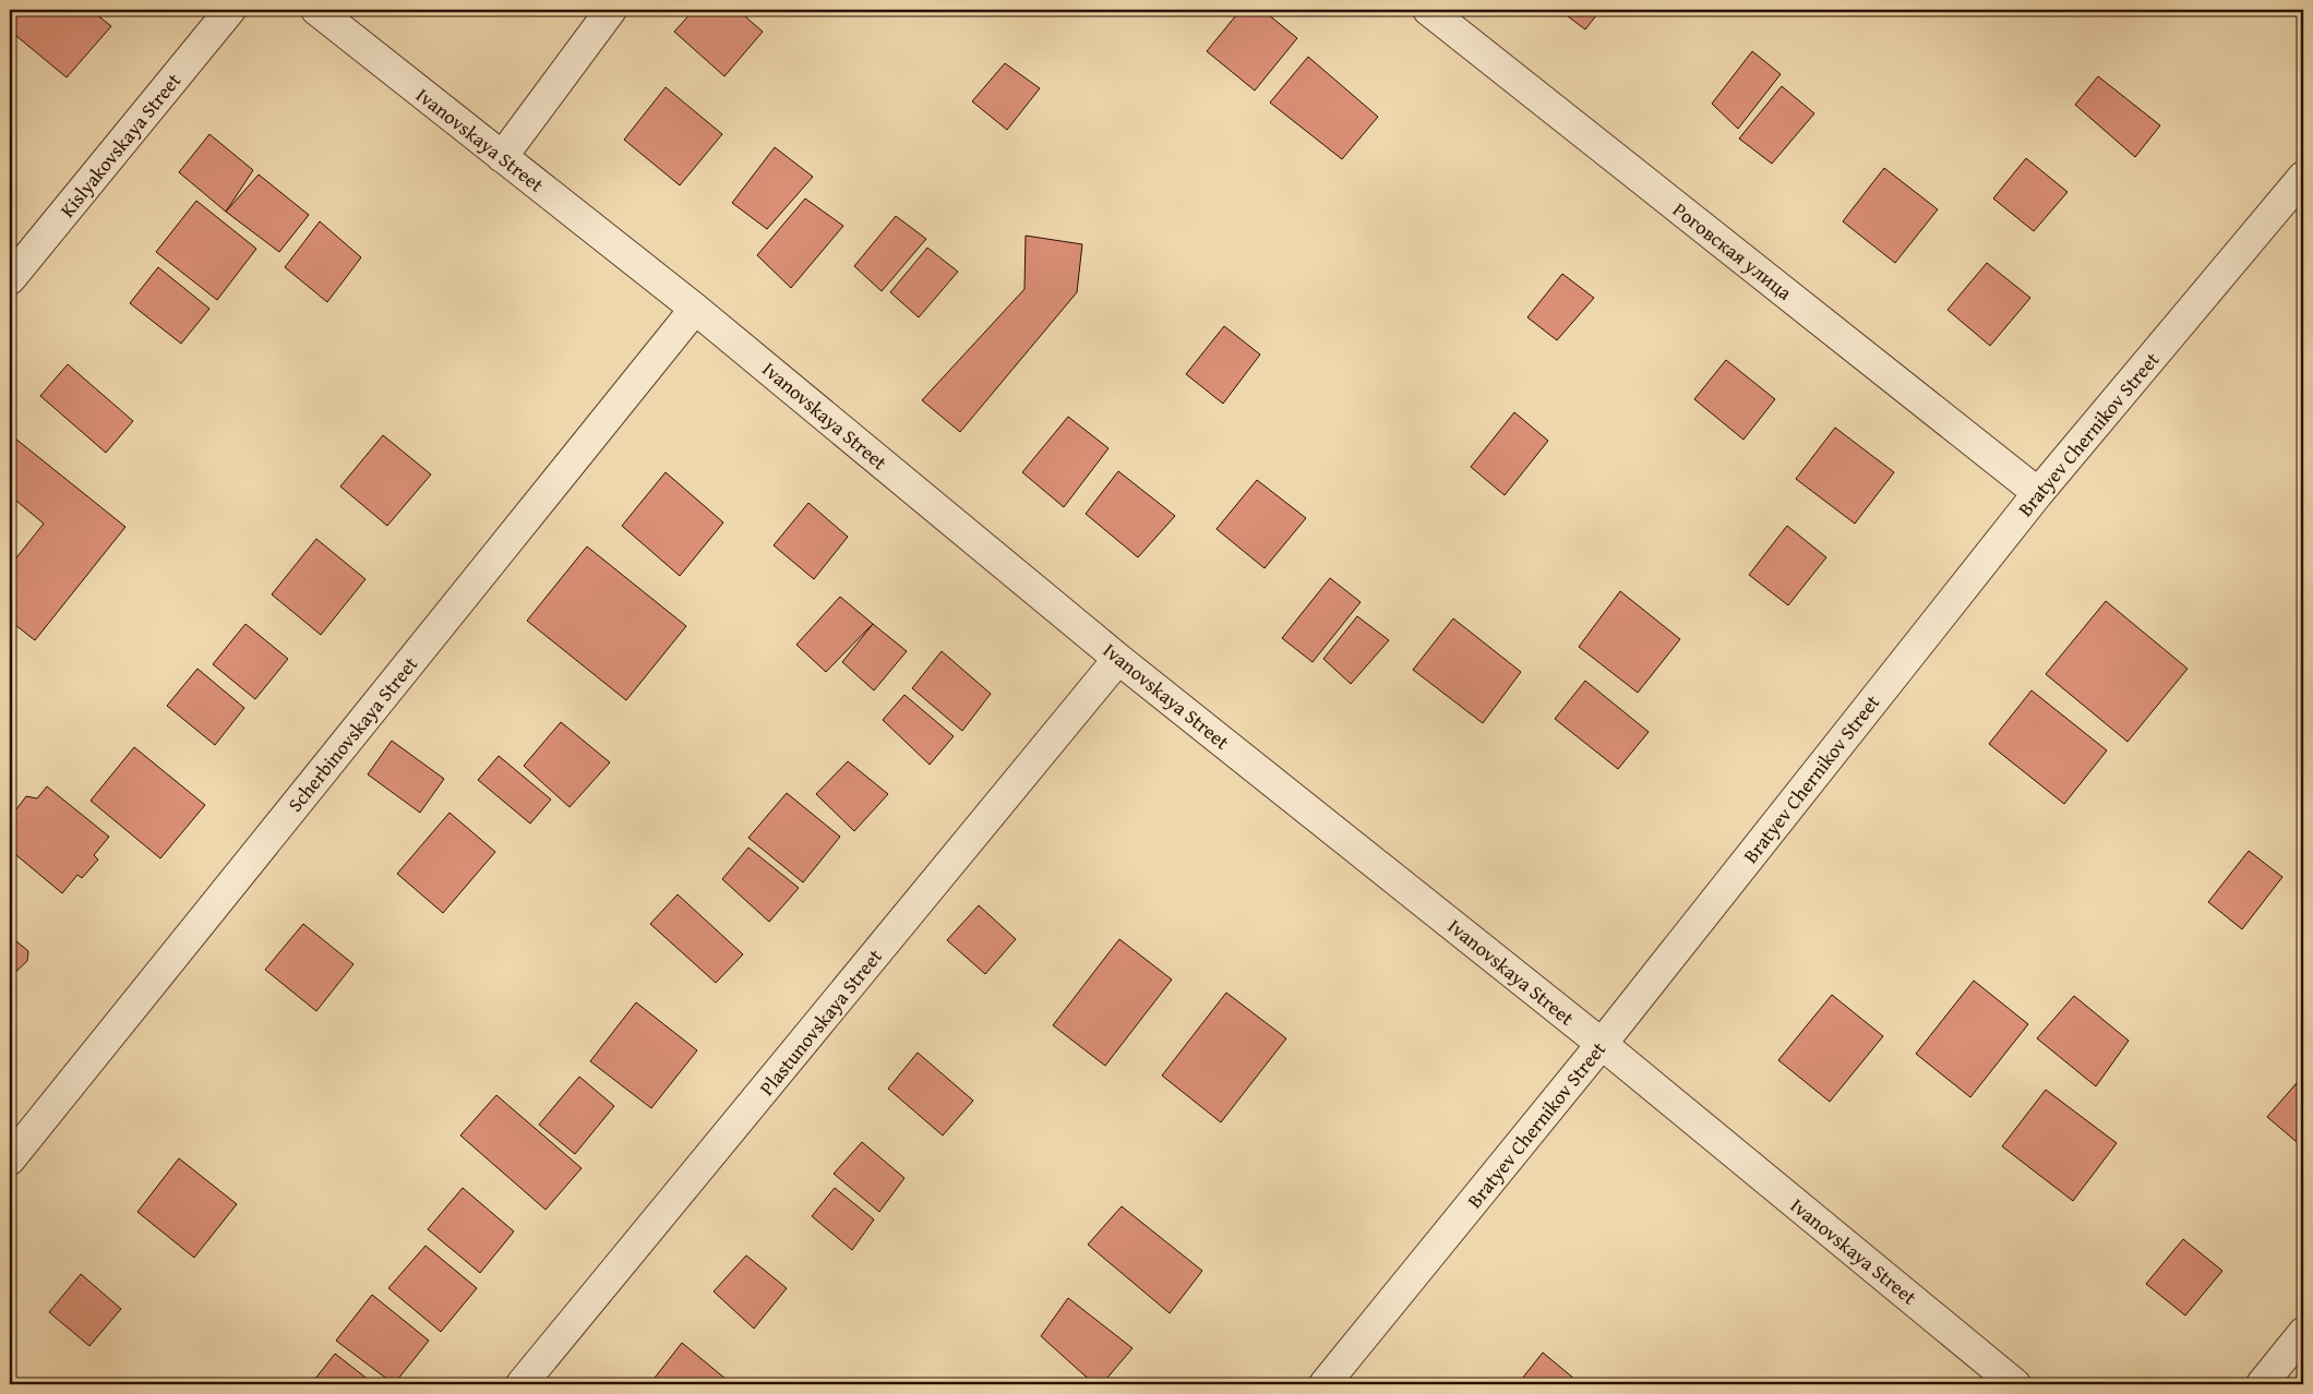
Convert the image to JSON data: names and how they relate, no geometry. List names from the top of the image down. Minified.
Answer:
{"streets":{"street":["Ivanovskaya Street","Kislyakovskaya Street","Роговская улица","Bratyev Chernikov Street","Scherbinovskaya Street","Plastunovskaya Street"]},"crossings":[["Ivanovskaya Street","Bratyev Chernikov Street"],["Ivanovskaya Street","Scherbinovskaya Street"],["Ivanovskaya Street","Plastunovskaya Street"],["Роговская улица","Bratyev Chernikov Street"]]}
